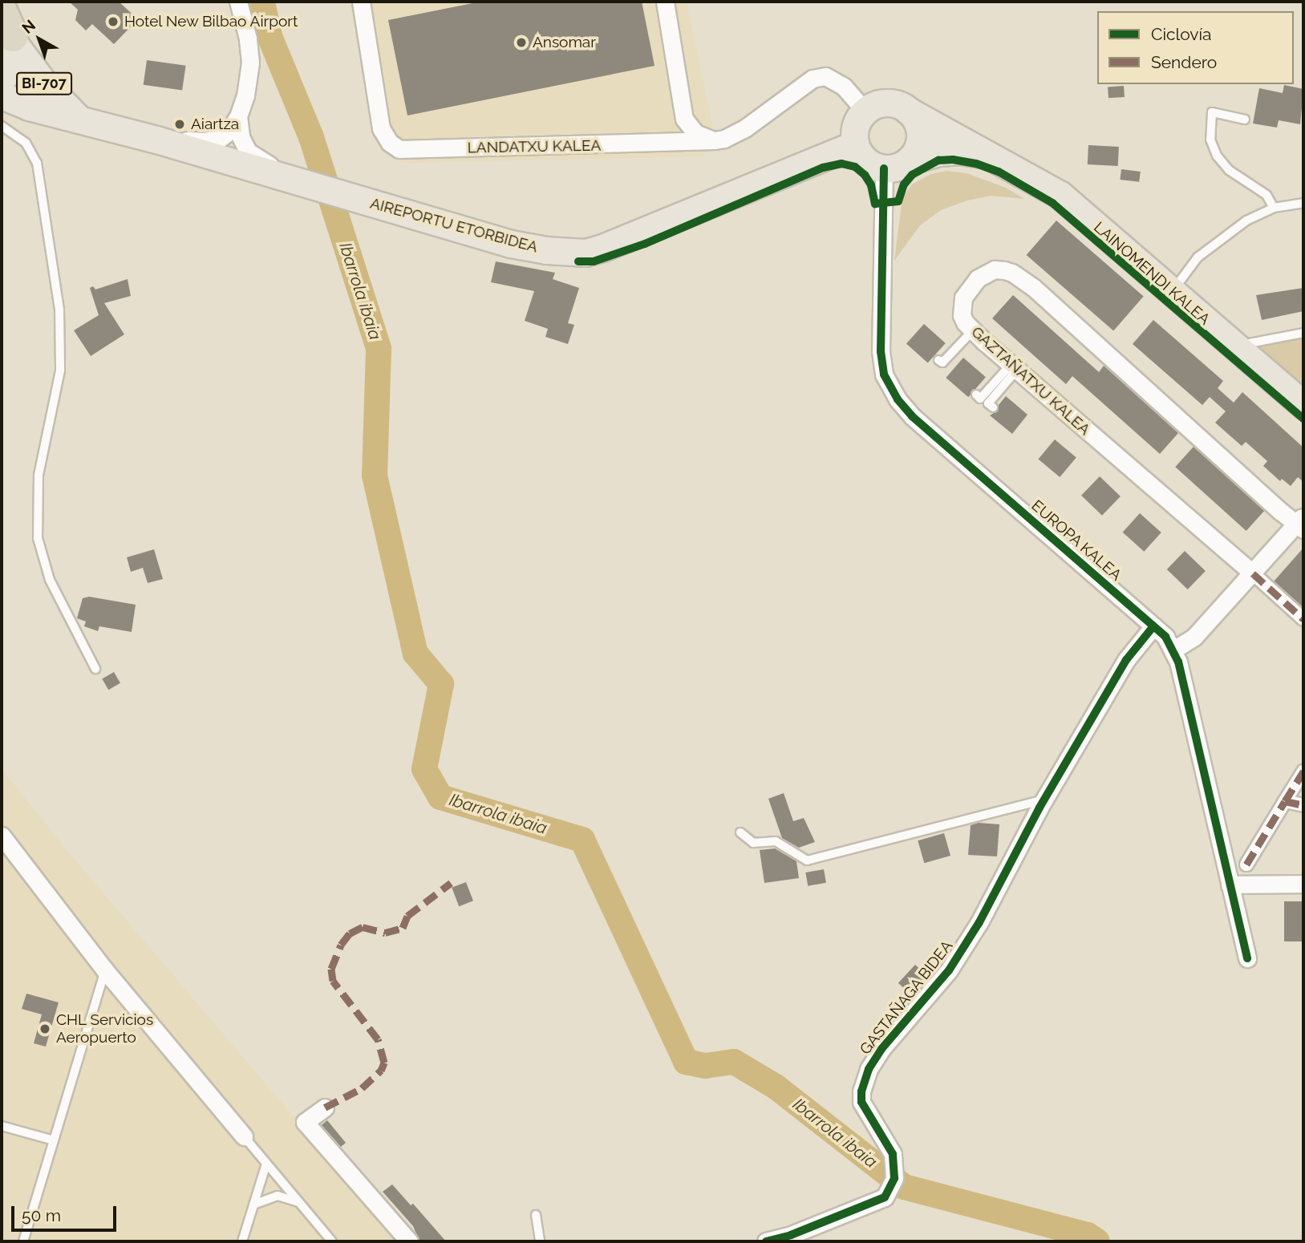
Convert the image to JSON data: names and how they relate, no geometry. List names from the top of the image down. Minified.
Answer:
{"streets":{"main road":["BI-707","AIREPORTU ETORBIDEA","LAINOMENDI KALEA"],"street":["LANDATXU KALEA","GAZTAÑATXU KALEA","EUROPA KALEA","GASTAÑAGA BIDEA"]},"crossings":[["BI-707","AIREPORTU ETORBIDEA"],["LANDATXU KALEA","AIREPORTU ETORBIDEA"],["LANDATXU KALEA","LAINOMENDI KALEA"],["LANDATXU KALEA","EUROPA KALEA"],["AIREPORTU ETORBIDEA","LAINOMENDI KALEA"],["AIREPORTU ETORBIDEA","EUROPA KALEA"],["LAINOMENDI KALEA","EUROPA KALEA"],["EUROPA KALEA","GASTAÑAGA BIDEA"]],"water":["Ibarrola ibaia"],"places":["Hotel New Bilbao Airport","Ansomar","Aiartza","CHL Servicios Aeropuerto"],"legend":["Ciclovía","Sendero"],"scale_bar":"50 m","north":"top left"}
